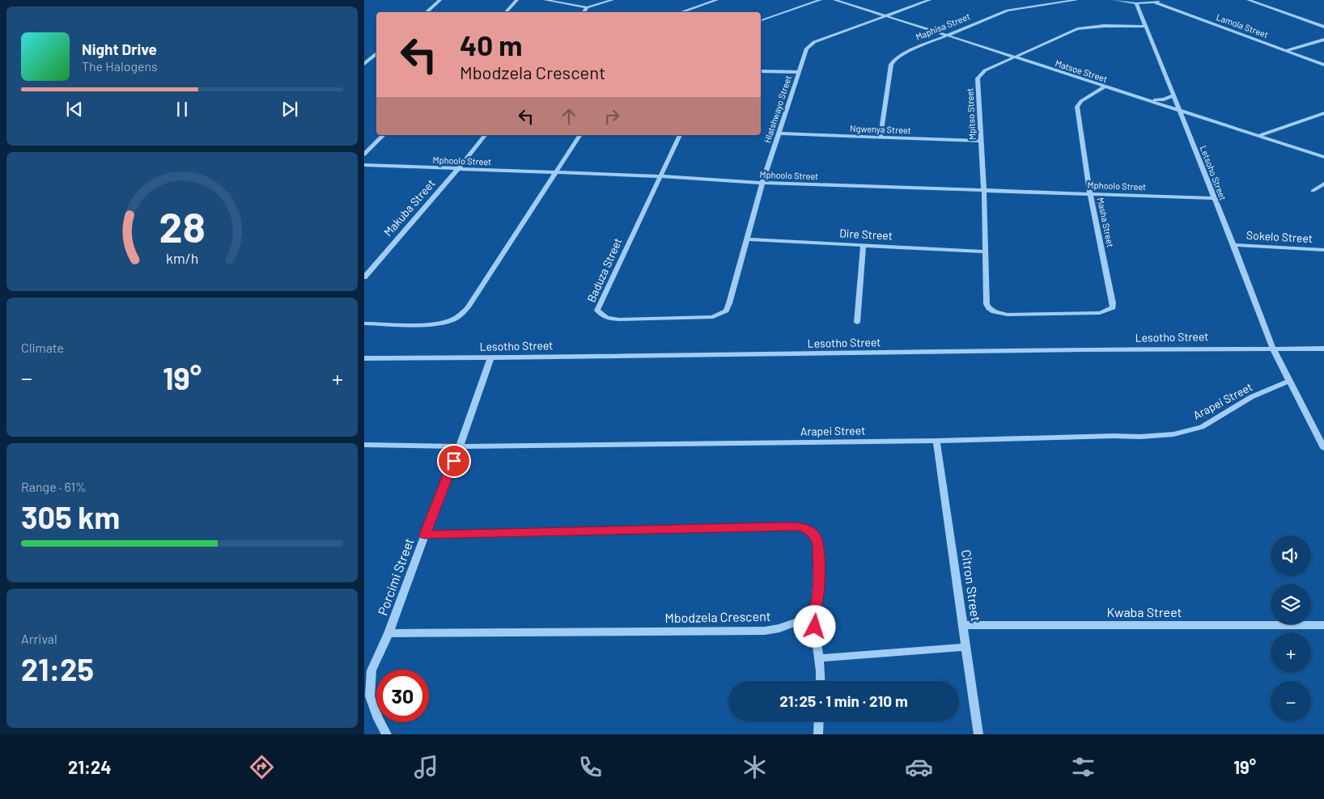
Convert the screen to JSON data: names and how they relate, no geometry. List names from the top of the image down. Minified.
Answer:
{"streets":{"street":["Lamola Street","Maphisa Street","Matsoe Street","Hlatshwayo Street","Mpitso Street","Ngwenya Street","Mphoolo Street","Letsoho Street","Makuba Street","Masha Street","Dire Street","Sokelo Street","Baduza Street","Lesotho Street","Arapei Street","Porcimi Street","Citron Street","Kwaba Street","Mbodzela Crescent"]},"crossings":[["Maphisa Street","Matsoe Street"],["Maphisa Street","Ngwenya Street"],["Matsoe Street","Hlatshwayo Street"],["Matsoe Street","Mpitso Street"],["Matsoe Street","Letsoho Street"],["Matsoe Street","Masha Street"],["Hlatshwayo Street","Ngwenya Street"],["Hlatshwayo Street","Mphoolo Street"],["Hlatshwayo Street","Dire Street"],["Hlatshwayo Street","Baduza Street"],["Mpitso Street","Ngwenya Street"],["Mpitso Street","Mphoolo Street"],["Mpitso Street","Letsoho Street"],["Mpitso Street","Masha Street"],["Mpitso Street","Dire Street"],["Mphoolo Street","Letsoho Street"],["Mphoolo Street","Makuba Street"],["Mphoolo Street","Masha Street"],["Mphoolo Street","Baduza Street"],["Letsoho Street","Sokelo Street"],["Letsoho Street","Lesotho Street"],["Letsoho Street","Arapei Street"],["Lesotho Street","Porcimi Street"],["Arapei Street","Porcimi Street"],["Arapei Street","Citron Street"],["Porcimi Street","Mbodzela Crescent"],["Citron Street","Kwaba Street"]],"page":{"turn":["40 m","Mbodzela Crescent"],"song":["Night Drive","The Halogens"],"tile":["Climate",["Range · 61%","305 km"],["Arrival","21:25"]],"heat":["−","19°","+"],"map_buttons":["+","−"],"limit":"30","trip":"21:25 · 1 min · 210 m","tabs":["21:24","19°"],"gauge":["28","km/h"]}}
